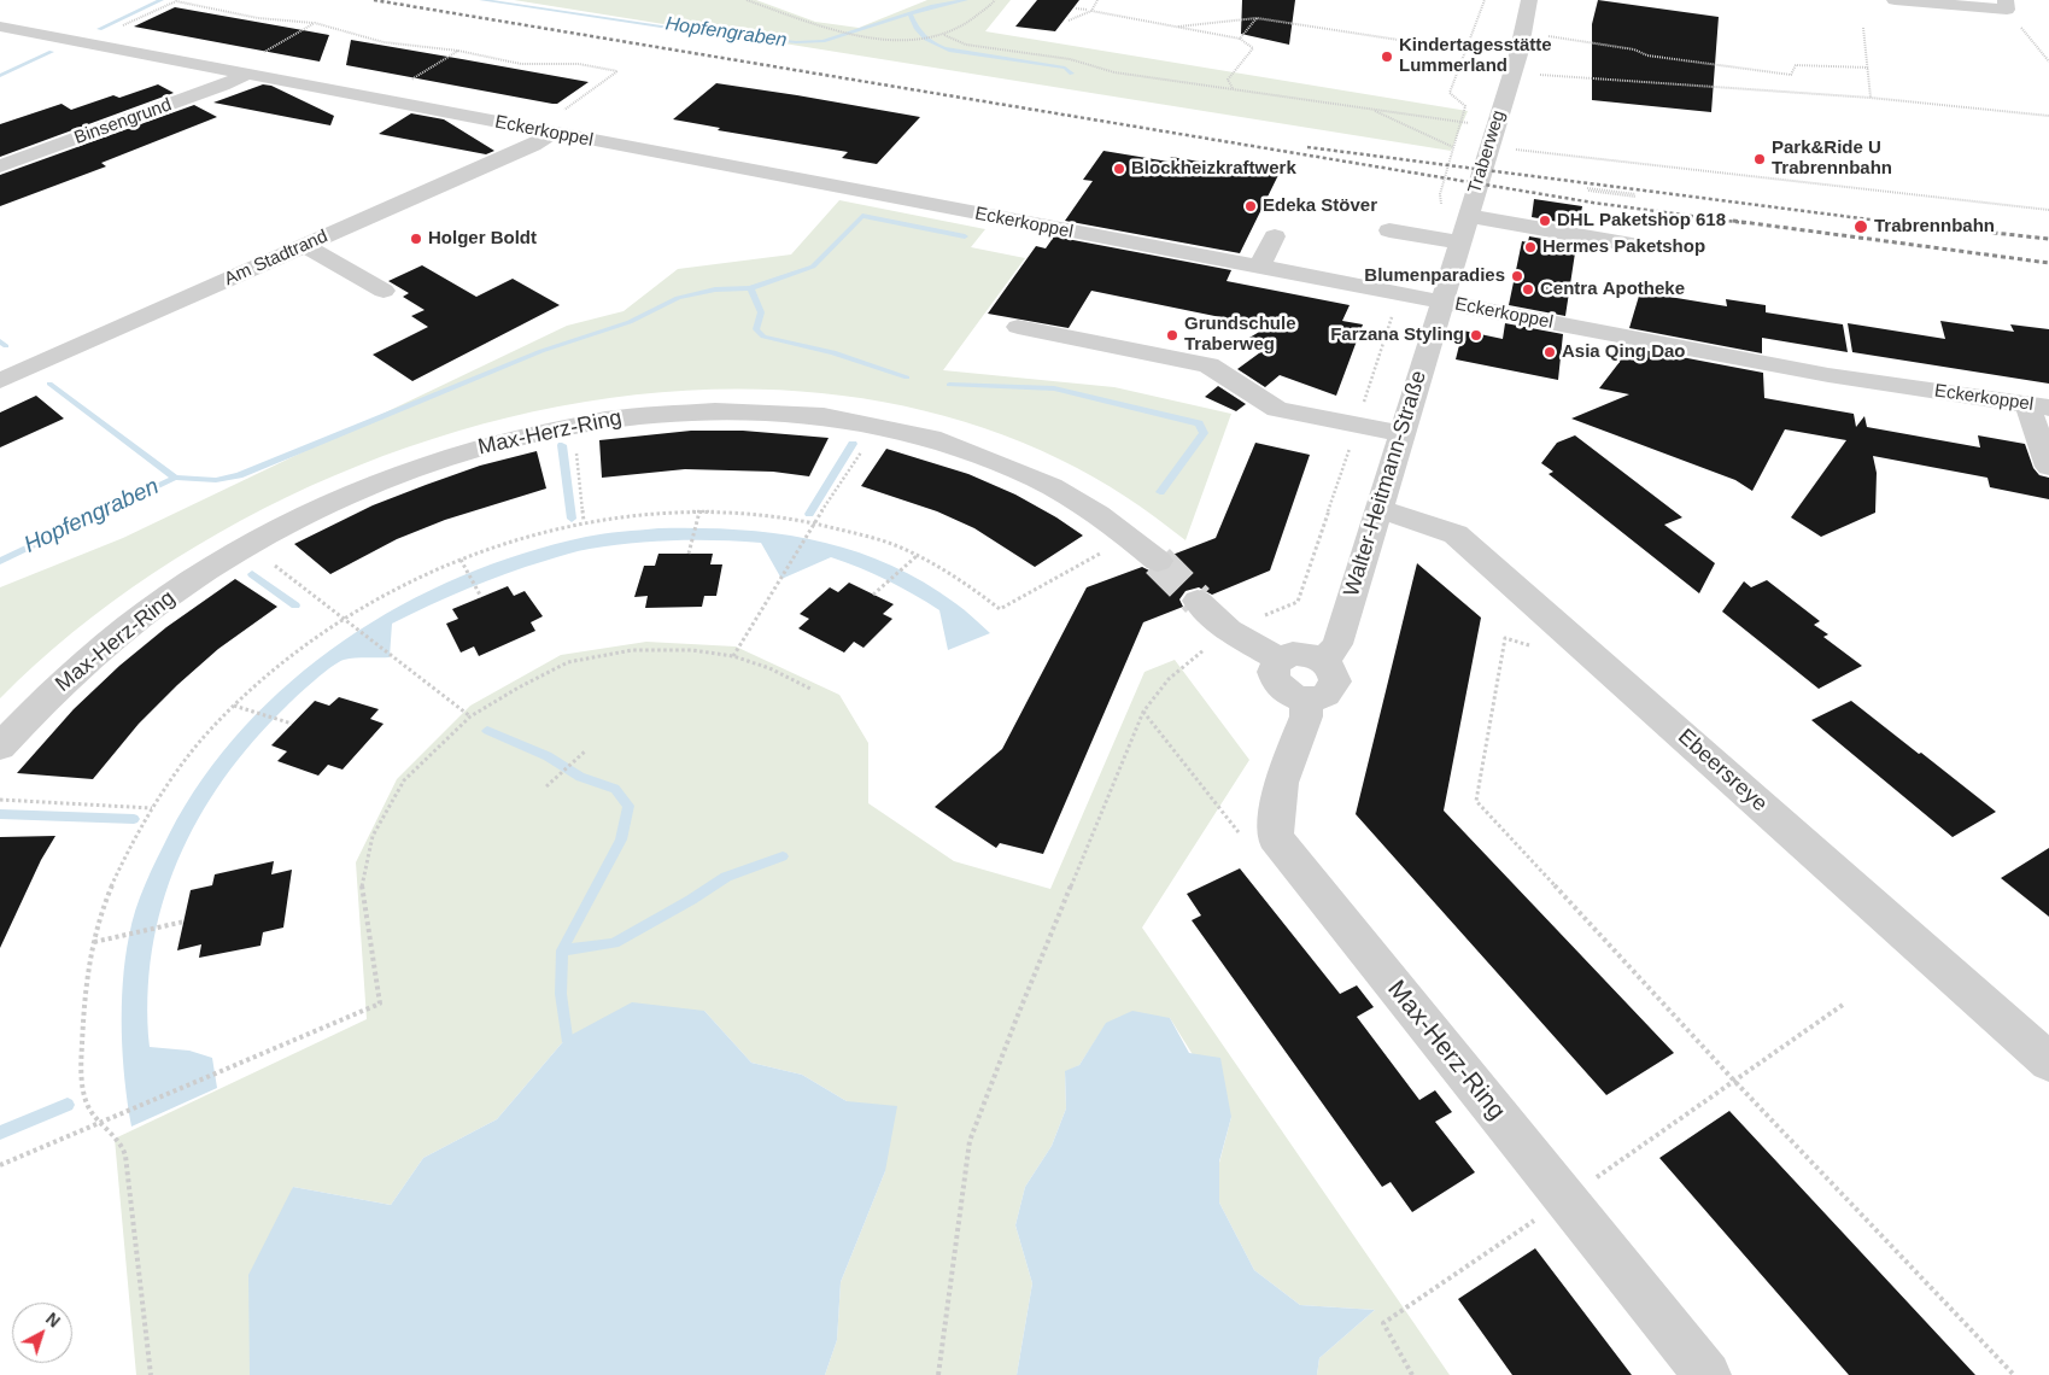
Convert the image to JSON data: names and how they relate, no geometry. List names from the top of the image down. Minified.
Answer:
{"streets":{"street":["Binsengrund","Eckerkoppel","Traberweg","Am Stadtrand","Max-Herz-Ring","Walter-Heitmann-Straße","Ebeersreye"]},"crossings":[["Binsengrund","Eckerkoppel"],["Eckerkoppel","Traberweg"],["Eckerkoppel","Am Stadtrand"],["Eckerkoppel","Walter-Heitmann-Straße"],["Traberweg","Walter-Heitmann-Straße"],["Walter-Heitmann-Straße","Ebeersreye"]],"water":["Hopfengraben"],"places":["Kindertagesstätte Lummerland","Park&Ride U Trabrennbahn","Blockheizkraftwerk","Edeka Stöver","DHL Paketshop 618","Trabrennbahn","Holger Boldt","Hermes Paketshop","Blumenparadies","Centra Apotheke","Grundschule Traberweg","Farzana Styling","Asia Qing Dao"],"north":"top right"}
